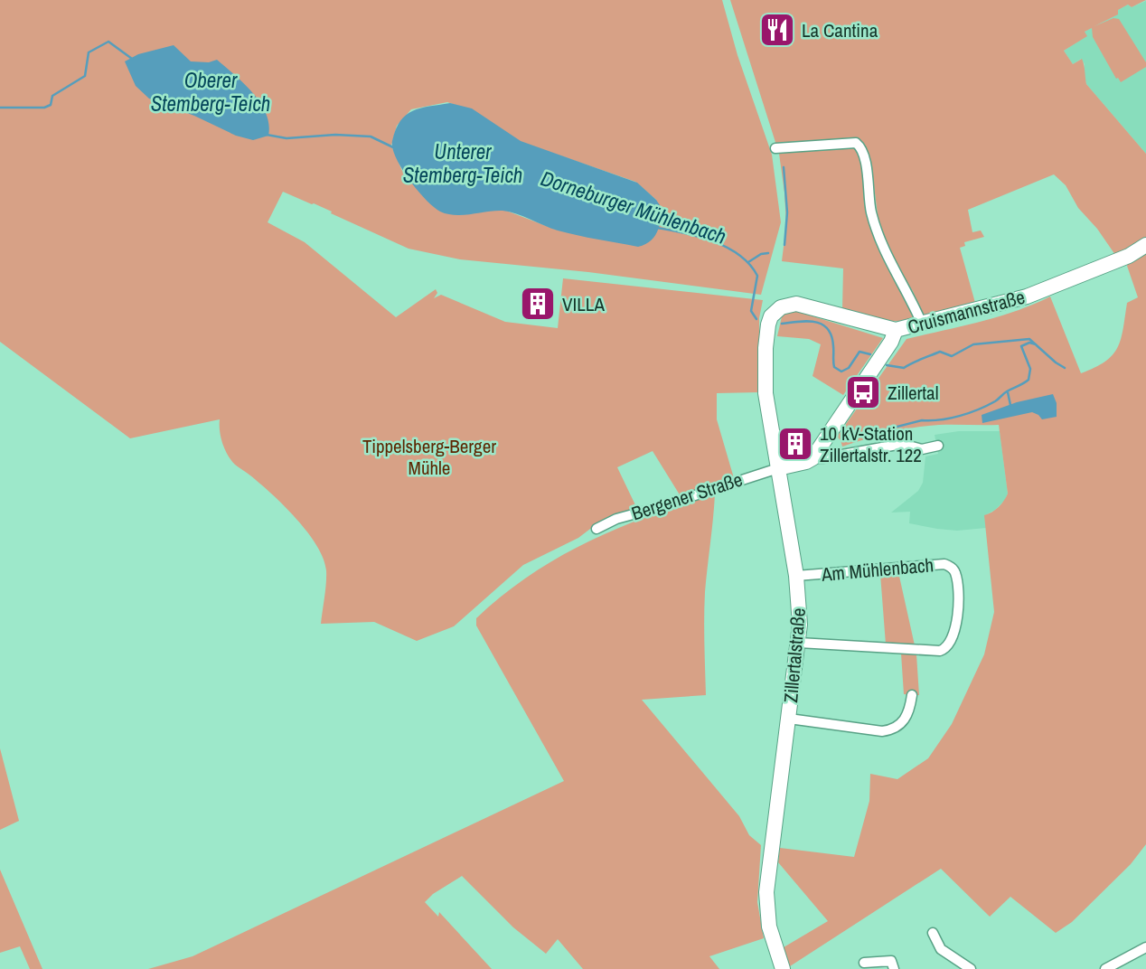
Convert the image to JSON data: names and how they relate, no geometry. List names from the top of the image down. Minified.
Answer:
{"streets":{"street":["Cruismannstraße","Bergener Straße","Am Mühlenbach","Zillertalstraße"]},"crossings":[["Cruismannstraße","Zillertalstraße"],["Bergener Straße","Zillertalstraße"],["Am Mühlenbach","Zillertalstraße"]],"water":["Oberer Stemberg-Teich","Unterer Stemberg-Teich","Dorneburger Mühlenbach"],"parks":["Tippelsberg-Berger Mühle"],"places":{"restaurant":["La Cantina"],"building":["VILLA","10 kV-Station Zillertalstr. 122"],"bus stop":["Zillertal"]}}
